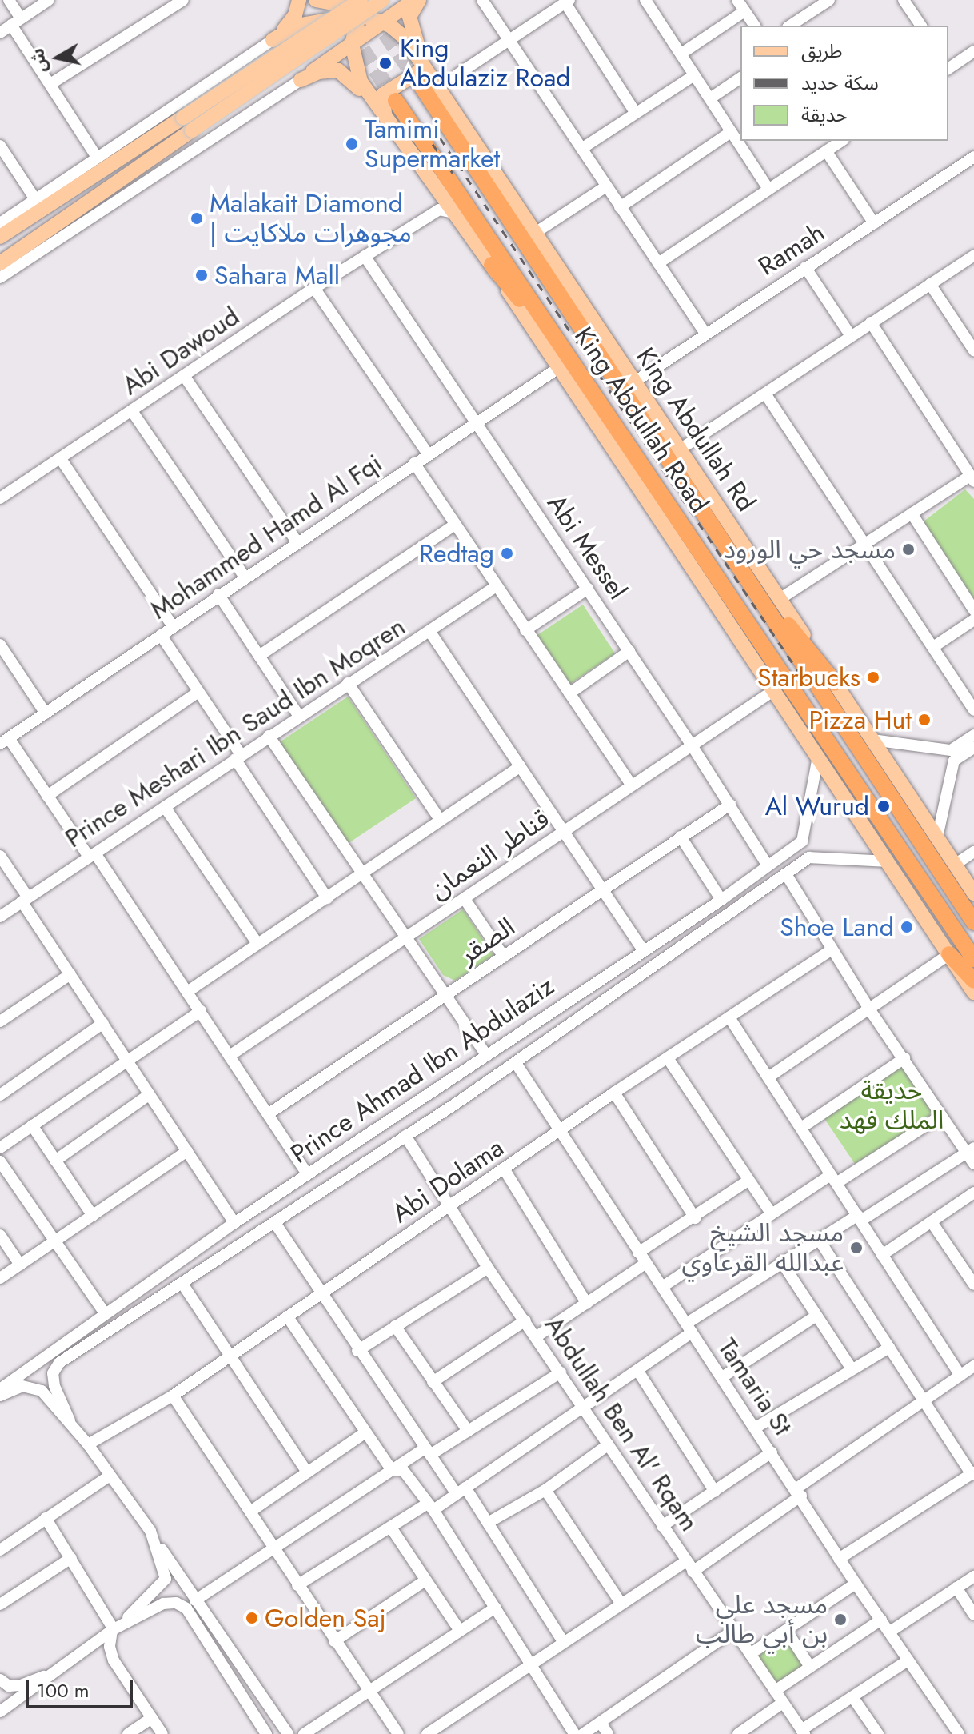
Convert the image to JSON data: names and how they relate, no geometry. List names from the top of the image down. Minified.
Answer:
{"streets":{"highway":["King Abdullah Road"],"main road":["King Abdullah Rd"],"street":["Ramah","Abi Dawoud","Mohammed Hamd Al Fqi","Abi Messel","Prince Meshari Ibn Saud Ibn Moqren","قناطر النعمان","الصقر","Prince Ahmad Ibn Abdulaziz","Abi Dolama","Tamaria St","Abdullah Ben Al' Rqam"]},"crossings":[["Ramah","King Abdullah Rd"],["Abi Dawoud","Abi Messel"],["Mohammed Hamd Al Fqi","Abi Messel"],["Abi Messel","قناطر النعمان"],["Abi Messel","الصقر"],["Abi Messel","Prince Ahmad Ibn Abdulaziz"],["Prince Ahmad Ibn Abdulaziz","Tamaria St"],["Prince Ahmad Ibn Abdulaziz","Abdullah Ben Al' Rqam"],["Abi Dolama","Tamaria St"],["Abi Dolama","Abdullah Ben Al' Rqam"]],"parks":["حديقة الملك فهد"],"places":["King Abdulaziz Road","Tamimi Supermarket","Malakait Diamond | مجوهرات ملاكايت","Sahara Mall","مسجد حي الورود","Redtag","Starbucks","Pizza Hut","Al Wurud","Shoe Land","مسجد الشيخ عبدالله القرعاوي","Golden Saj","مسجد علي بن أبي طالب"],"legend":["طريق","سكة حديد","حديقة"],"scale_bar":"100 m","north":"left"}
